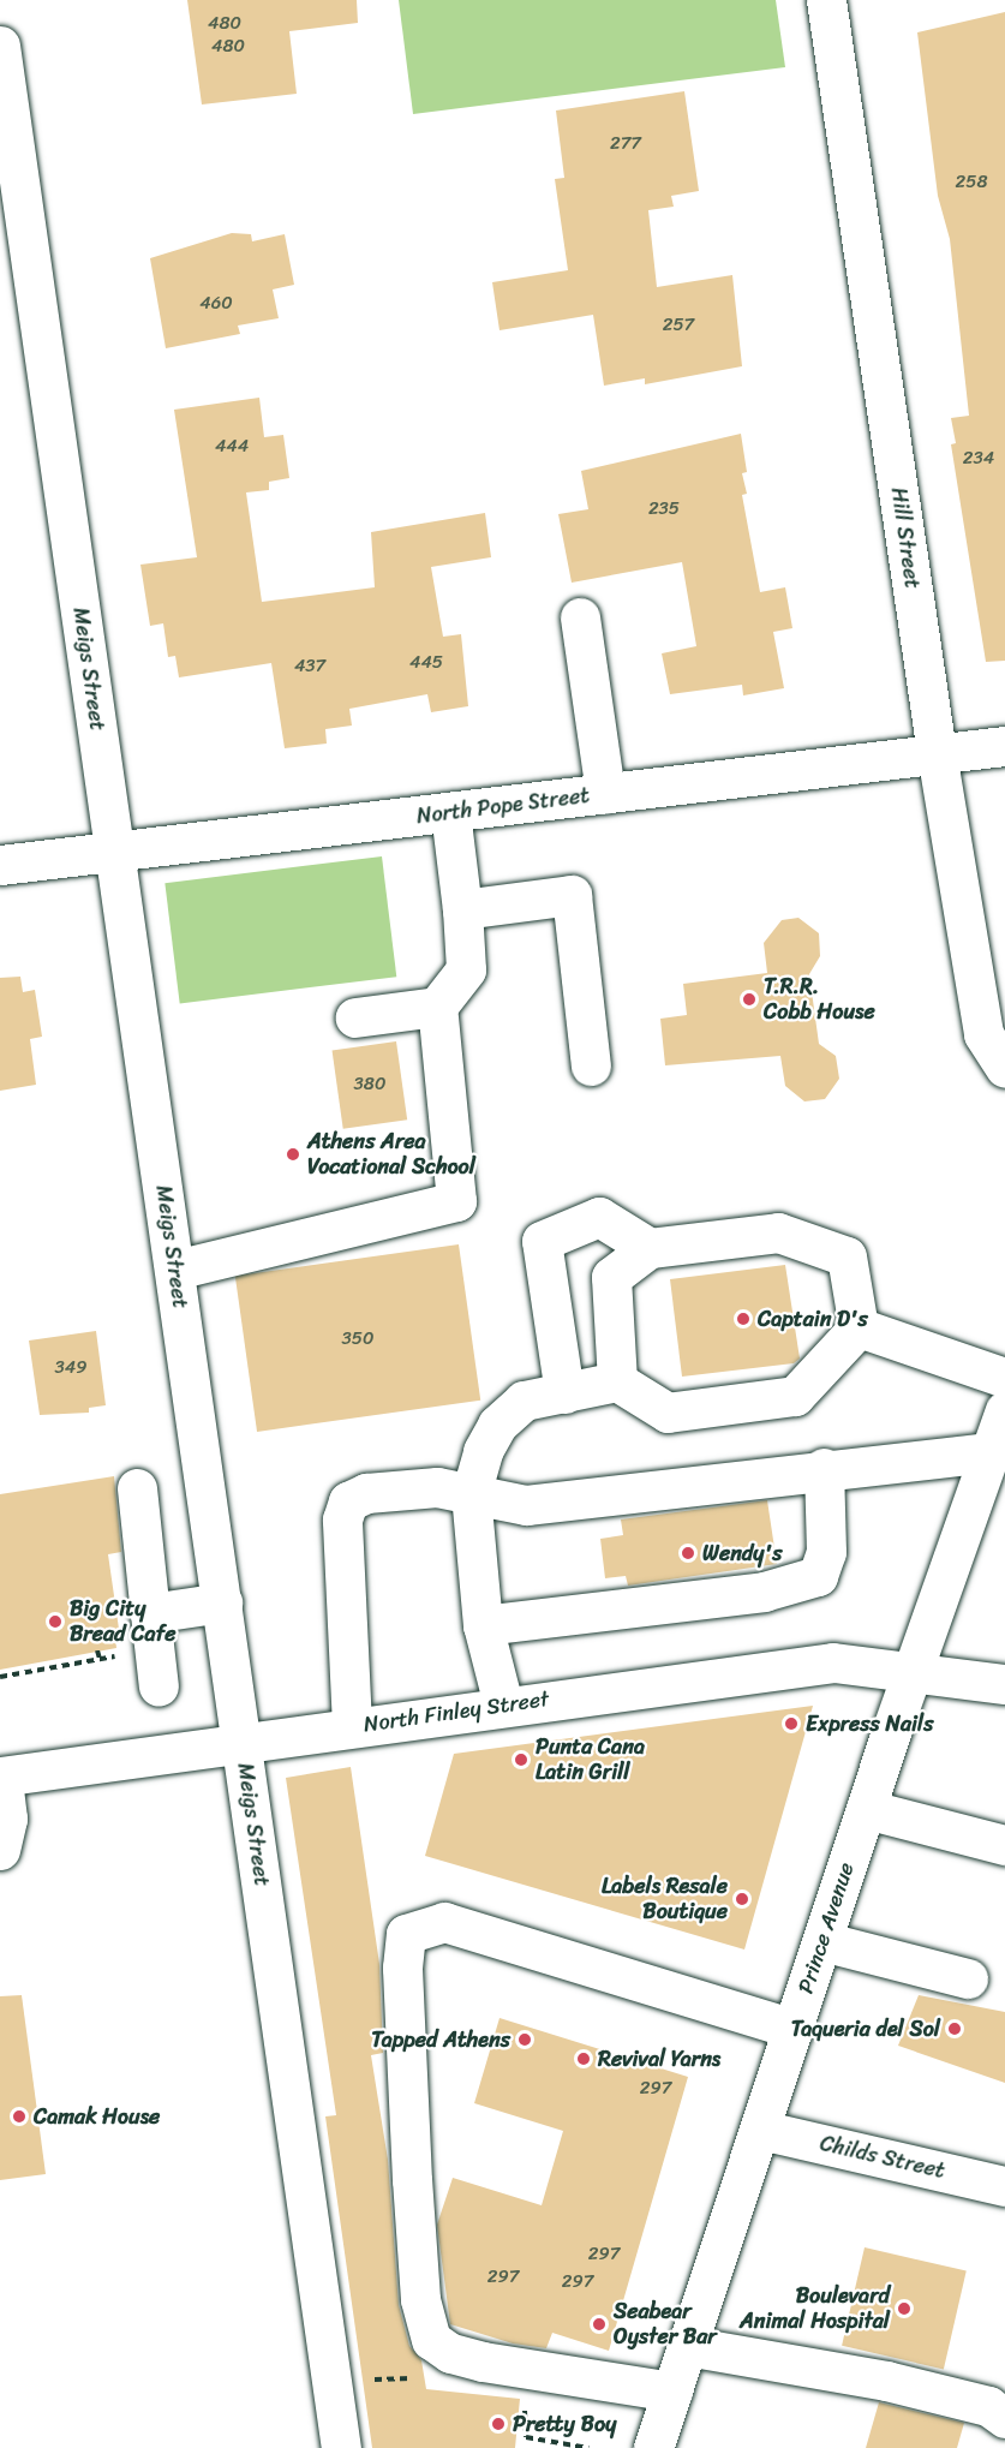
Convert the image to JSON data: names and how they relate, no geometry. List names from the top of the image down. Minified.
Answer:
{"streets":{"street":["Hill Street","Meigs Street","North Pope Street","North Finley Street","Prince Avenue","Childs Street"]},"crossings":[["Hill Street","North Pope Street"],["Meigs Street","North Pope Street"],["Meigs Street","North Finley Street"],["North Finley Street","Prince Avenue"],["Prince Avenue","Childs Street"]],"places":["T.R.R. Cobb House","Athens Area Vocational School","Captain D's","Wendy's","Big City Bread Cafe","Express Nails","Punta Cana Latin Grill","Labels Resale Boutique","Taqueria del Sol","Tapped Athens","Revival Yarns","Camak House","Boulevard Animal Hospital","Seabear Oyster Bar","Pretty Boy"],"house_numbers":["480","480","277","258","460","257","444","234","235","445","437","380","350","349","297","297","297","297"]}
